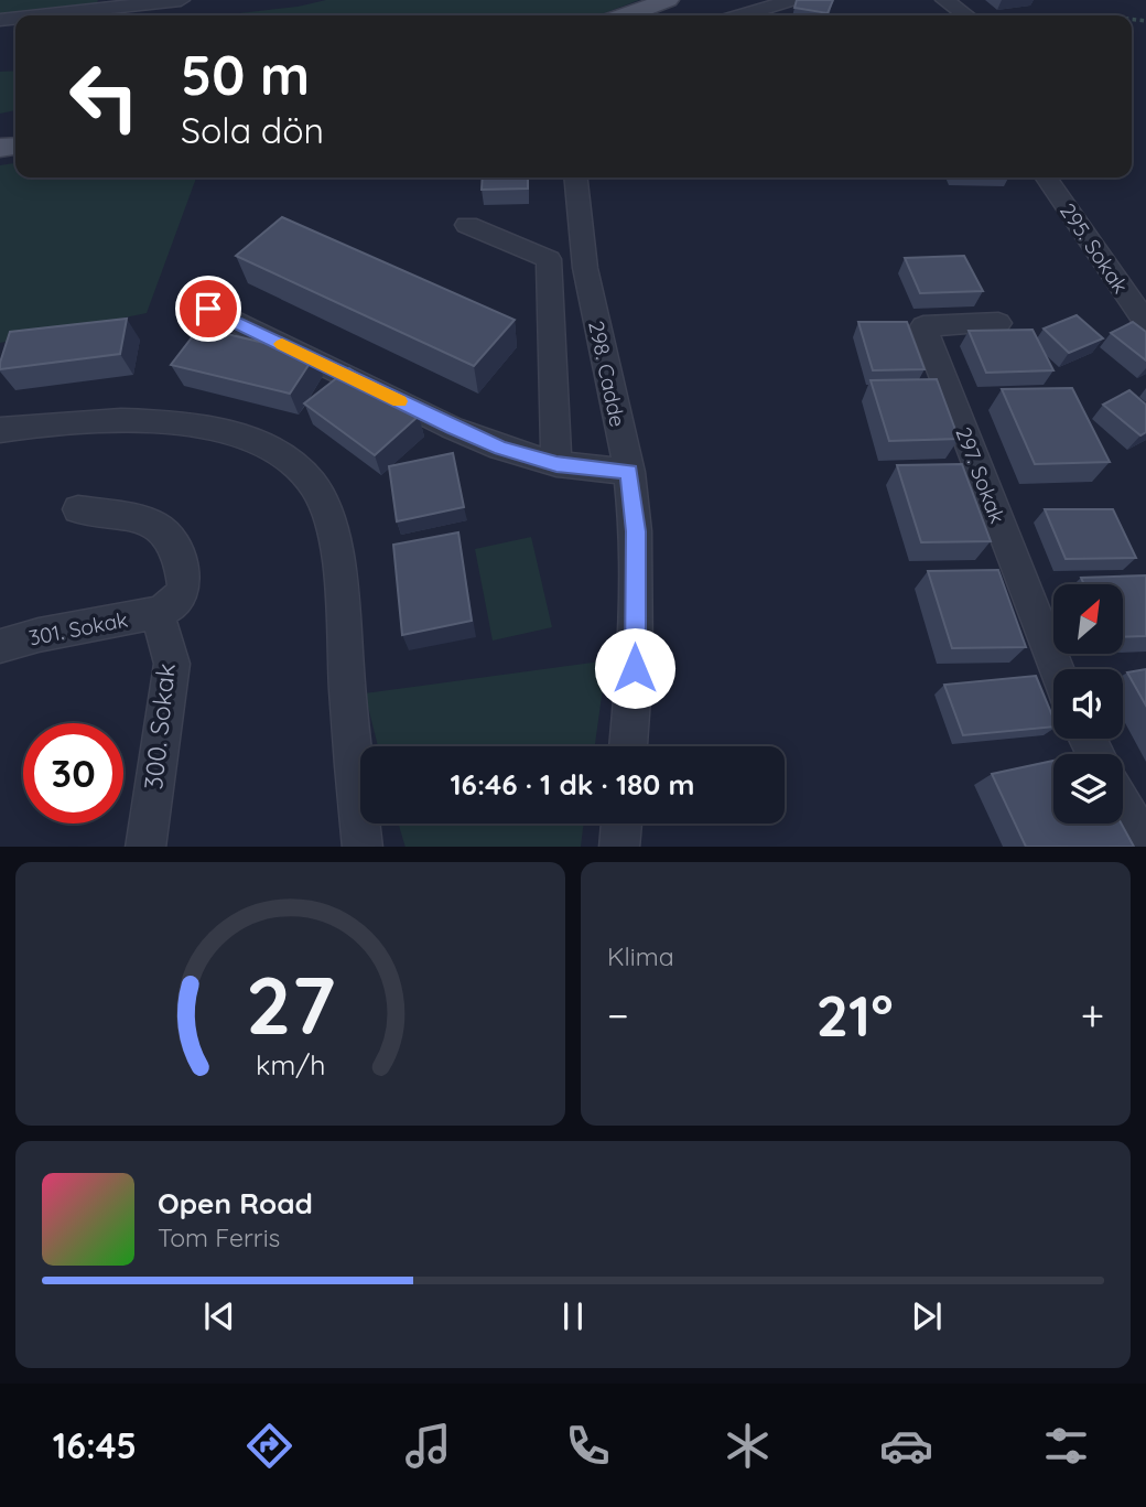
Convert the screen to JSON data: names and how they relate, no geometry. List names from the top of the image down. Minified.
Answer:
{"streets":{"street":["295. Sokak","298. Cadde","297. Sokak","301. Sokak","300. Sokak"]},"crossings":[["301. Sokak","300. Sokak"]],"north":"top right","page":{"turn":["50 m","Sola dön"],"limit":"30","trip":"16:46 · 1 dk · 180 m","tile":"Klima","heat":["−","21°","+"],"song":["Open Road","Tom Ferris"],"tabs":"16:45","gauge":["27","km/h"]}}
